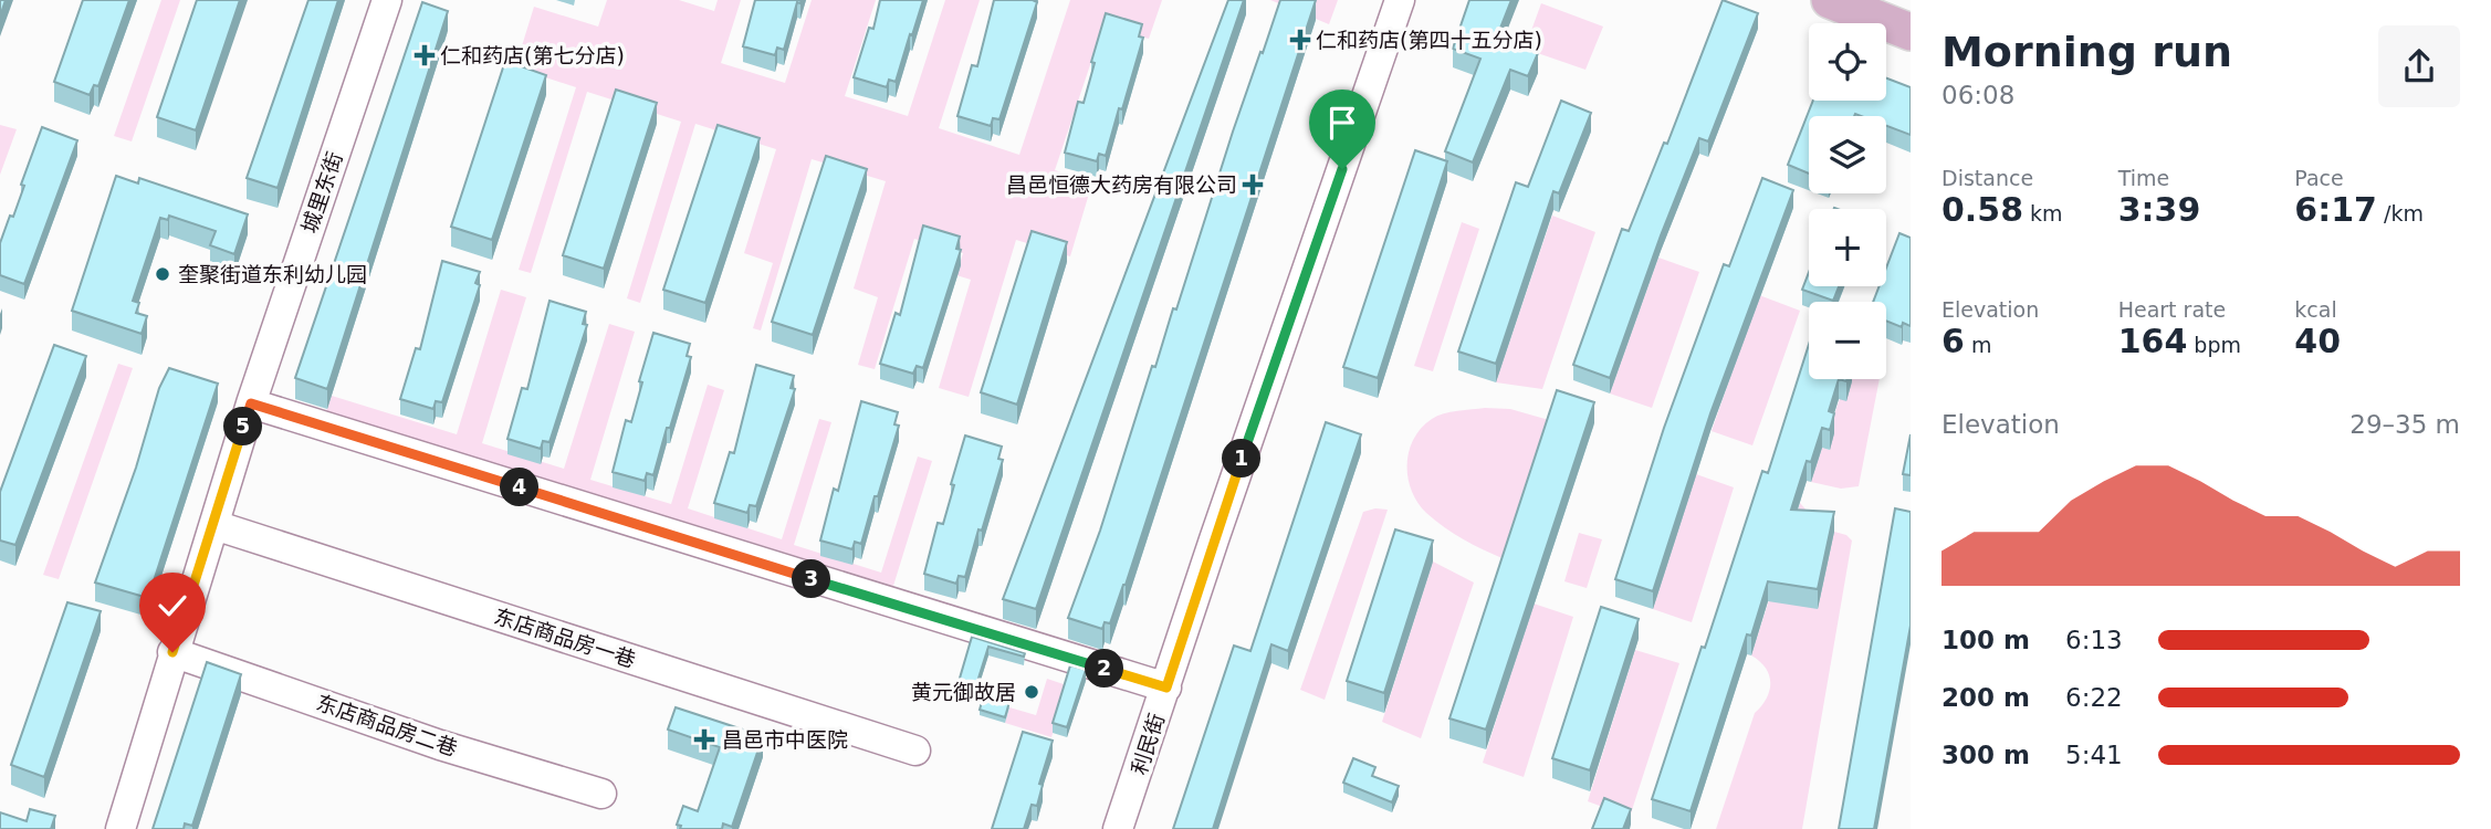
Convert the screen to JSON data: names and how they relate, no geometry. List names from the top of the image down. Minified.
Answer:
{"streets":{"street":["城里东街","东店商品房一巷","东店商品房二巷","利民街"]},"crossings":[["城里东街","东店商品房一巷"],["城里东街","东店商品房二巷"]],"places":{"health":["仁和药店(第四十五分店)","仁和药店(第七分店)","昌邑恒德大药房有限公司","昌邑市中医院"],"other":["奎聚街道东利幼儿园","黄元御故居"]},"page":{"heading":["Morning run","06:08"],"map_buttons":["+","−"],"stats":[["Distance","0.58 km"],["Time","3:39"],["Pace","6:17 /km"],["Elevation","6 m"],["Heart rate","164 bpm"],["kcal","40"]],"chart":["Elevation","29–35 m"],"pins":["5","1","4","3","2"],"list":[{"name":"100 m","note":"6:13"},{"name":"200 m","note":"6:22"},{"name":"300 m","note":"5:41"}]}}
